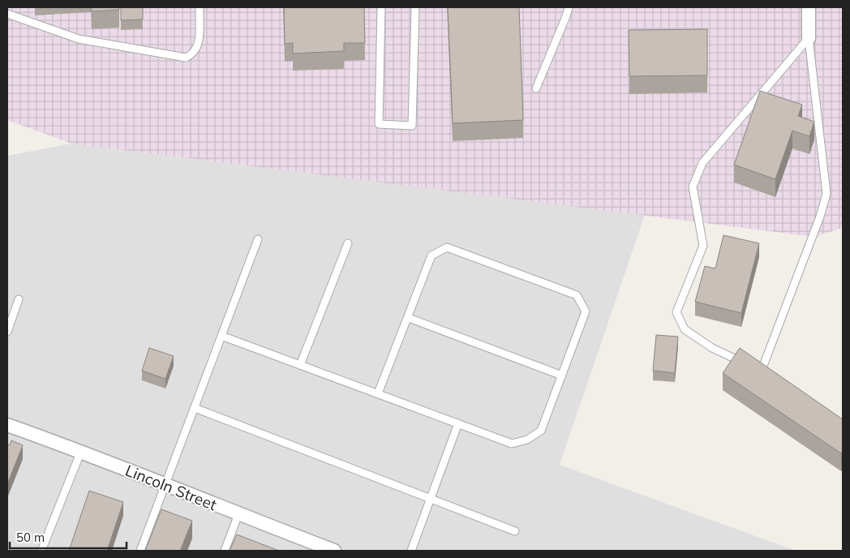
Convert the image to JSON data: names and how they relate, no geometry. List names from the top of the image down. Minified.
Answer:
{"streets":{"street":["Lincoln Street"]},"scale_bar":"50 m"}
